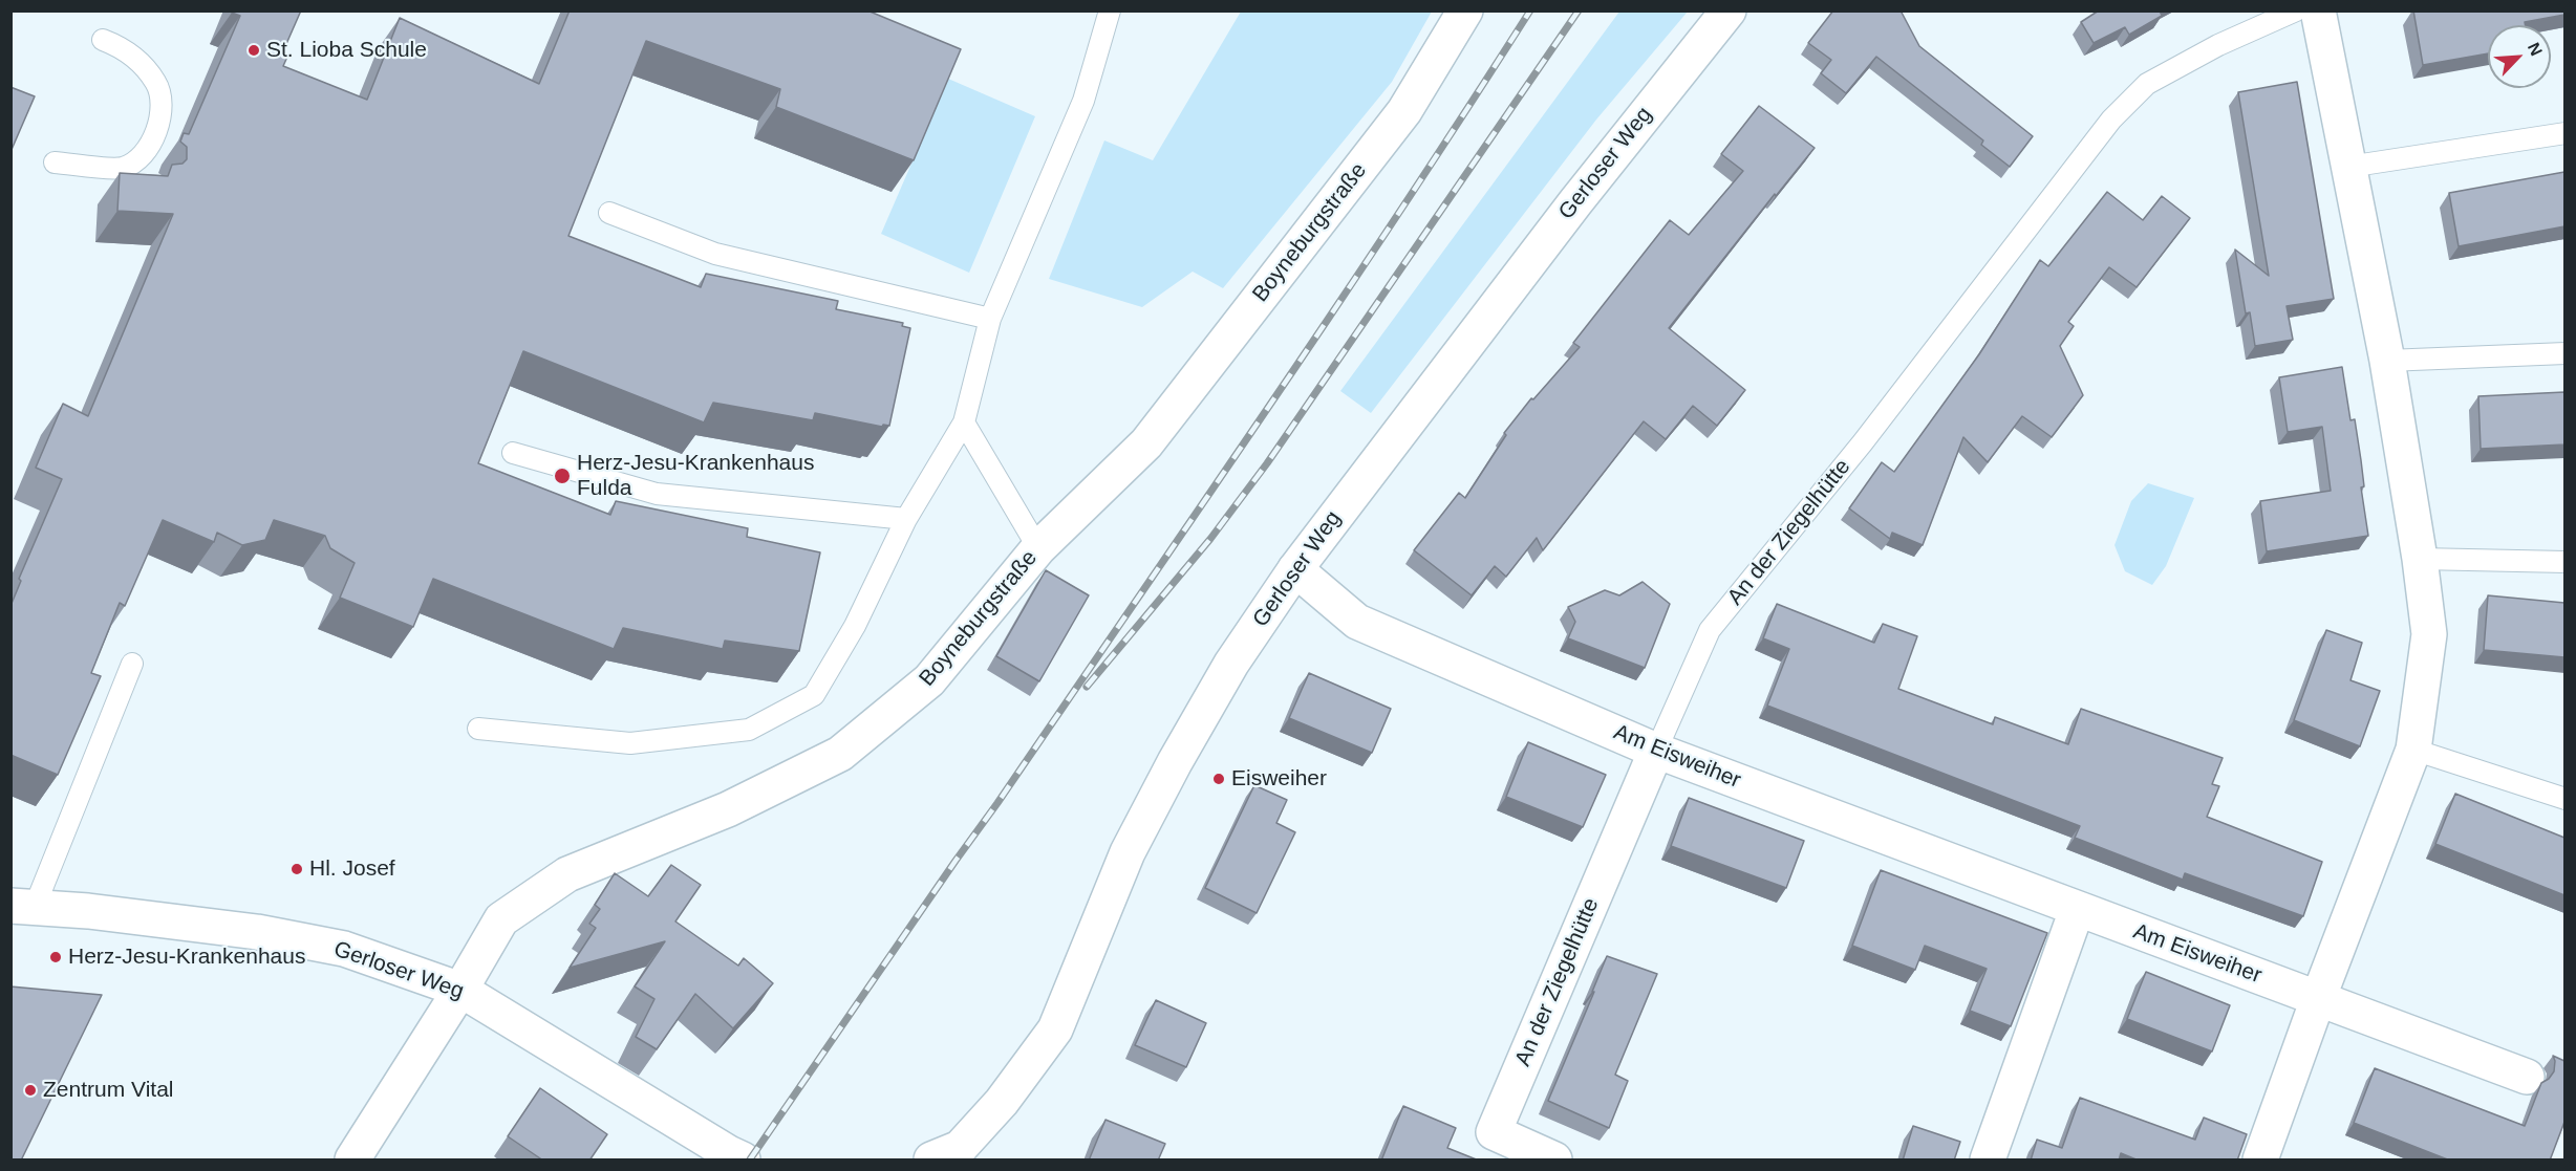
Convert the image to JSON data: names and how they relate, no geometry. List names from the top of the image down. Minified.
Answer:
{"streets":{"street":["Gerloser Weg","Boyneburgstraße","An der Ziegelhütte","Am Eisweiher"]},"crossings":[["Gerloser Weg","Boyneburgstraße"],["Gerloser Weg","Am Eisweiher"],["An der Ziegelhütte","Am Eisweiher"]],"places":["St. Lioba Schule","Herz-Jesu-Krankenhaus Fulda","Eisweiher","Hl. Josef","Herz-Jesu-Krankenhaus","Zentrum Vital"],"north":"top right"}
